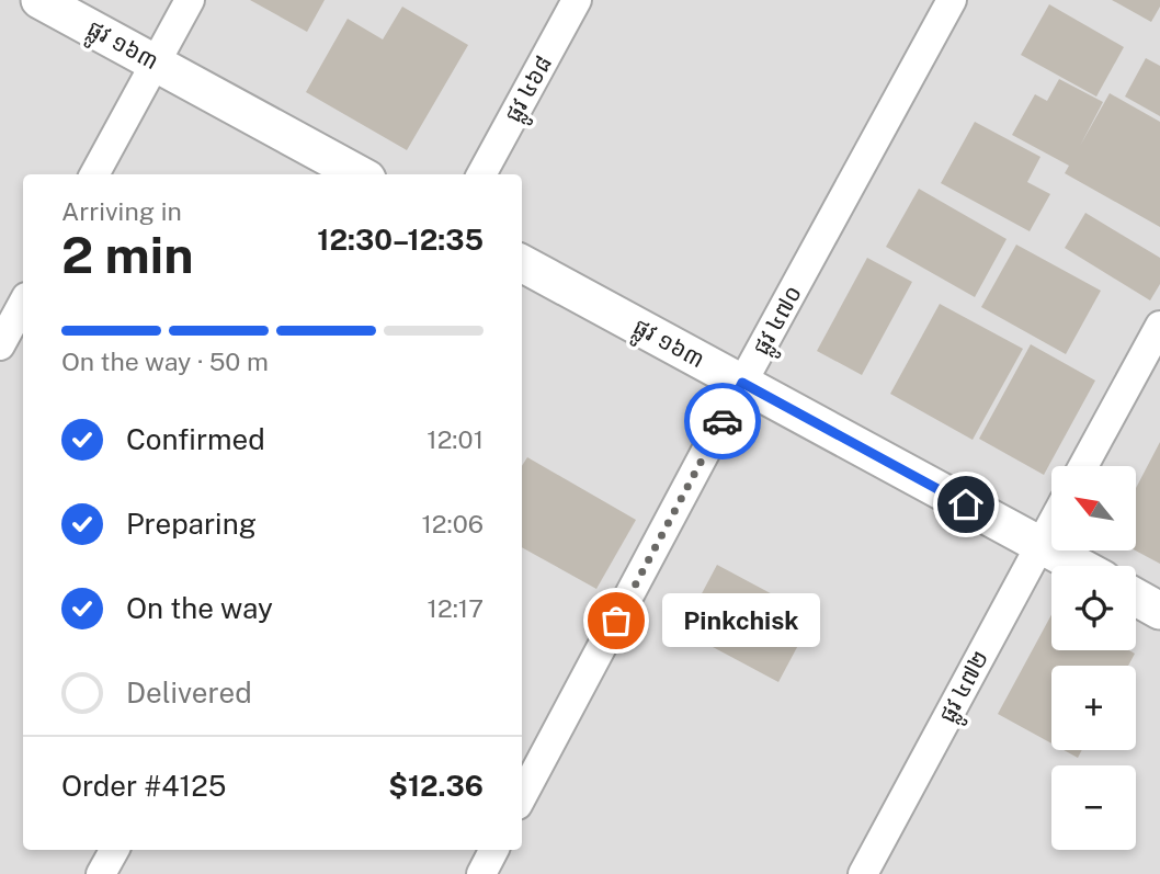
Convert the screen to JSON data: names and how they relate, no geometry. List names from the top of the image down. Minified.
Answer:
{"streets":{"street":["ផ្លូវ ១៦៣","ផ្លូវ ៤៦៨","ផ្លូវ ៤៧០","ផ្លូវ ៤៧២"]},"crossings":[["ផ្លូវ ១៦៣","ផ្លូវ ៤៧០"],["ផ្លូវ ១៦៣","ផ្លូវ ៤៧២"]],"places":["Pinkchisk"],"north":"top left","page":{"heading":["2 min","Arriving in","12:30–12:35"],"panel":["Order #4125","$12.36"],"bar":"On the way · 50 m","list":[["Confirmed","12:01"],["Preparing","12:06"],["On the way","12:17"],"Delivered"],"map_buttons":["+","−"],"bubble":"Pinkchisk"}}
